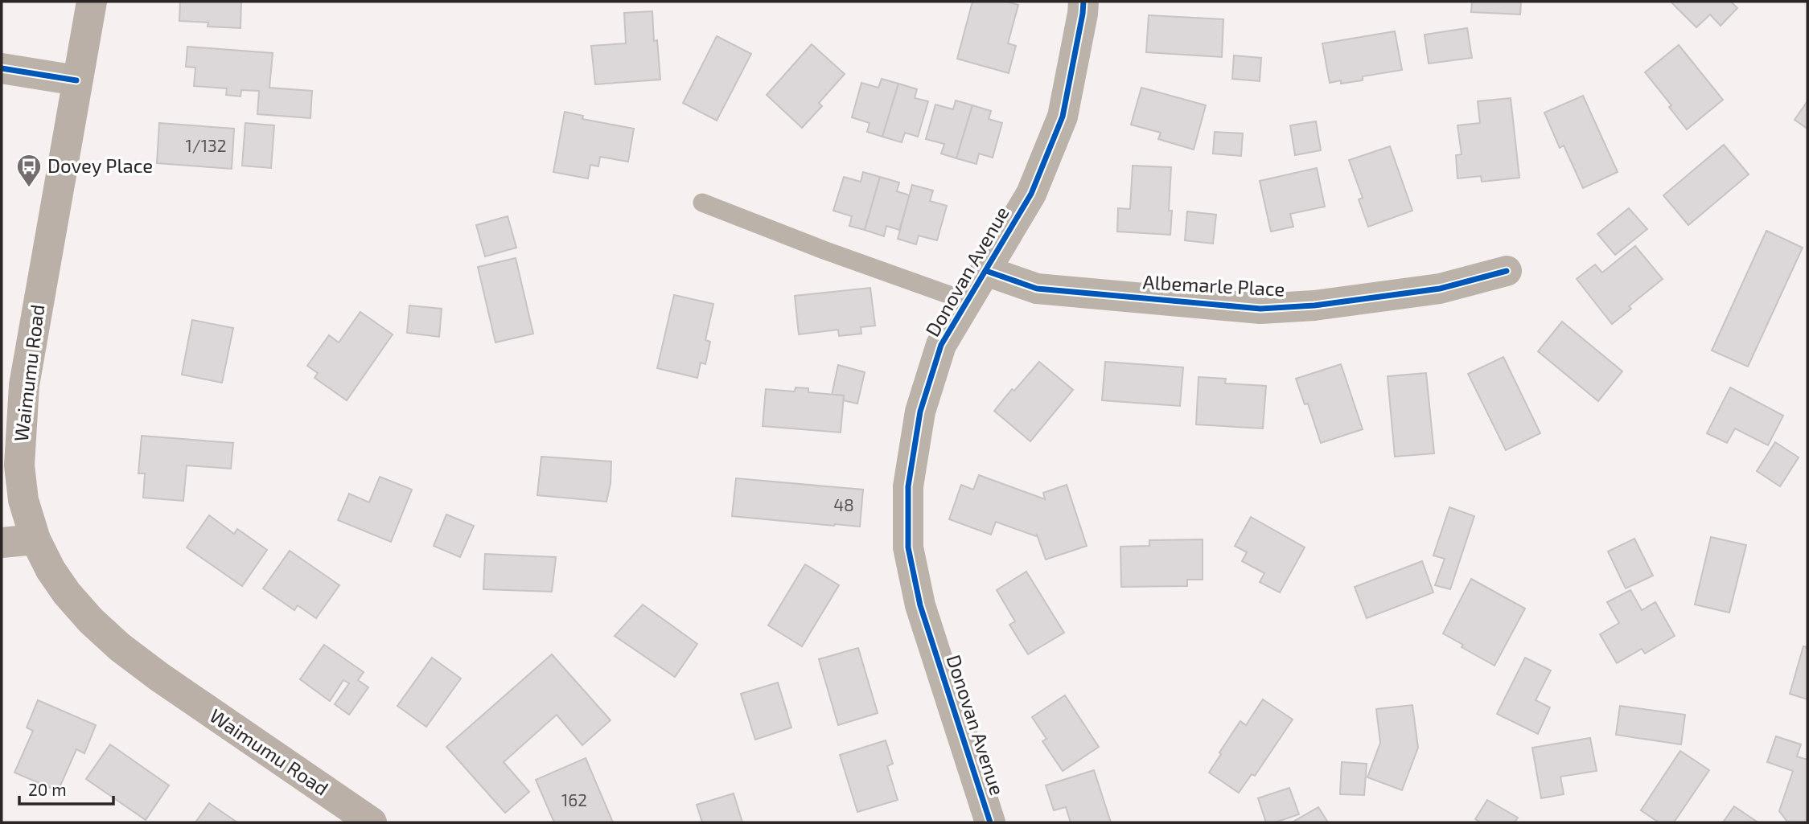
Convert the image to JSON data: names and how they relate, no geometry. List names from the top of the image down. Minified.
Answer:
{"streets":{"main road":["Waimumu Road"],"street":["Donovan Avenue","Albemarle Place"]},"crossings":[["Donovan Avenue","Albemarle Place"]],"places":{"bus stop":["Dovey Place"]},"house_numbers":["1/132","48","162"],"scale_bar":"20 m"}
